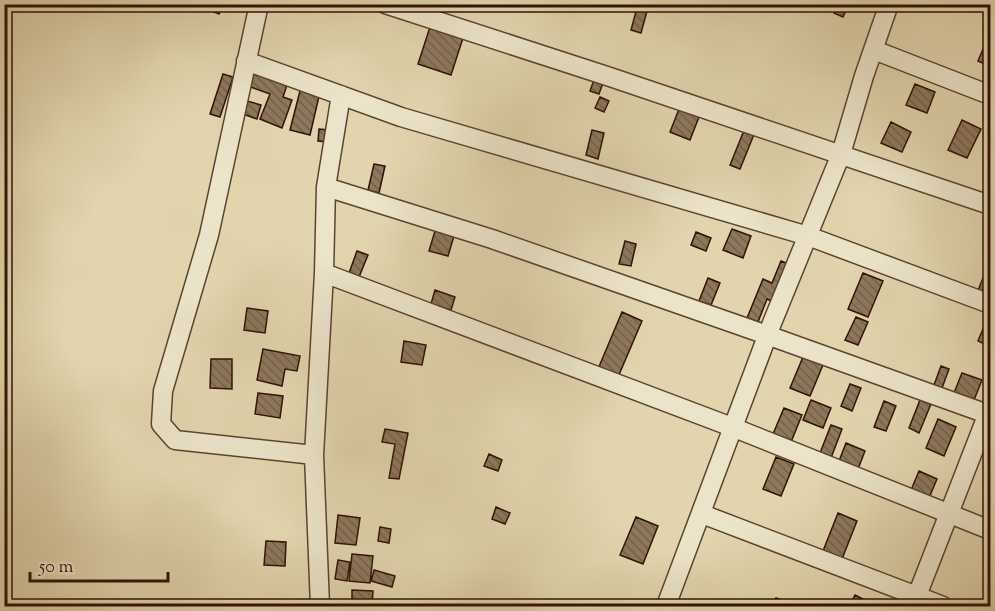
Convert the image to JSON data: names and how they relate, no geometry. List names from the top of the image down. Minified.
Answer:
{"scale_bar":"50 m"}
